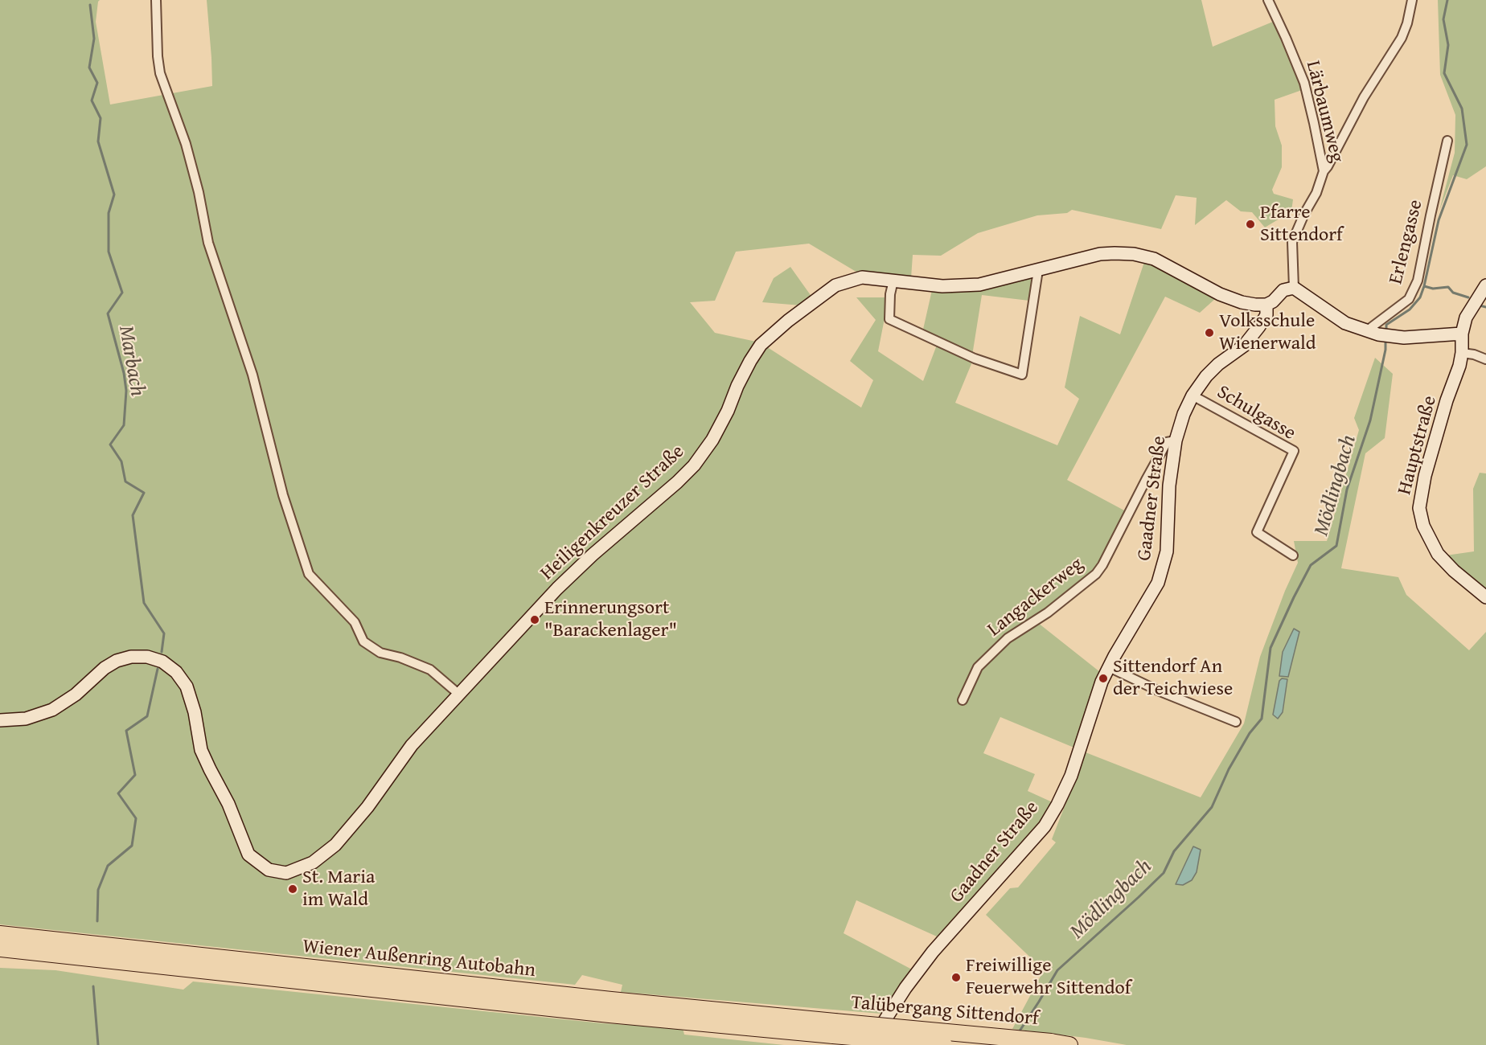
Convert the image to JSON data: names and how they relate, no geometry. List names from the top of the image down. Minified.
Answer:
{"streets":{"highway":["Wiener Außenring Autobahn","Talübergang Sittendorf"],"main road":["Hauptstraße","Gaadner Straße","Heiligenkreuzer Straße"],"street":["Lärbaumweg","Erlengasse","Schulgasse","Langackerweg"]},"crossings":[["Schulgasse","Gaadner Straße"],["Gaadner Straße","Heiligenkreuzer Straße"],["Gaadner Straße","Langackerweg"],["Wiener Außenring Autobahn","Talübergang Sittendorf"]],"water":["Marbach","Mödlingbach"],"places":["Pfarre Sittendorf","Volksschule Wienerwald","Erinnerungsort \"Barackenlager\"","Sittendorf An der Teichwiese","St. Maria im Wald","Freiwillige Feuerwehr Sittendof"]}
